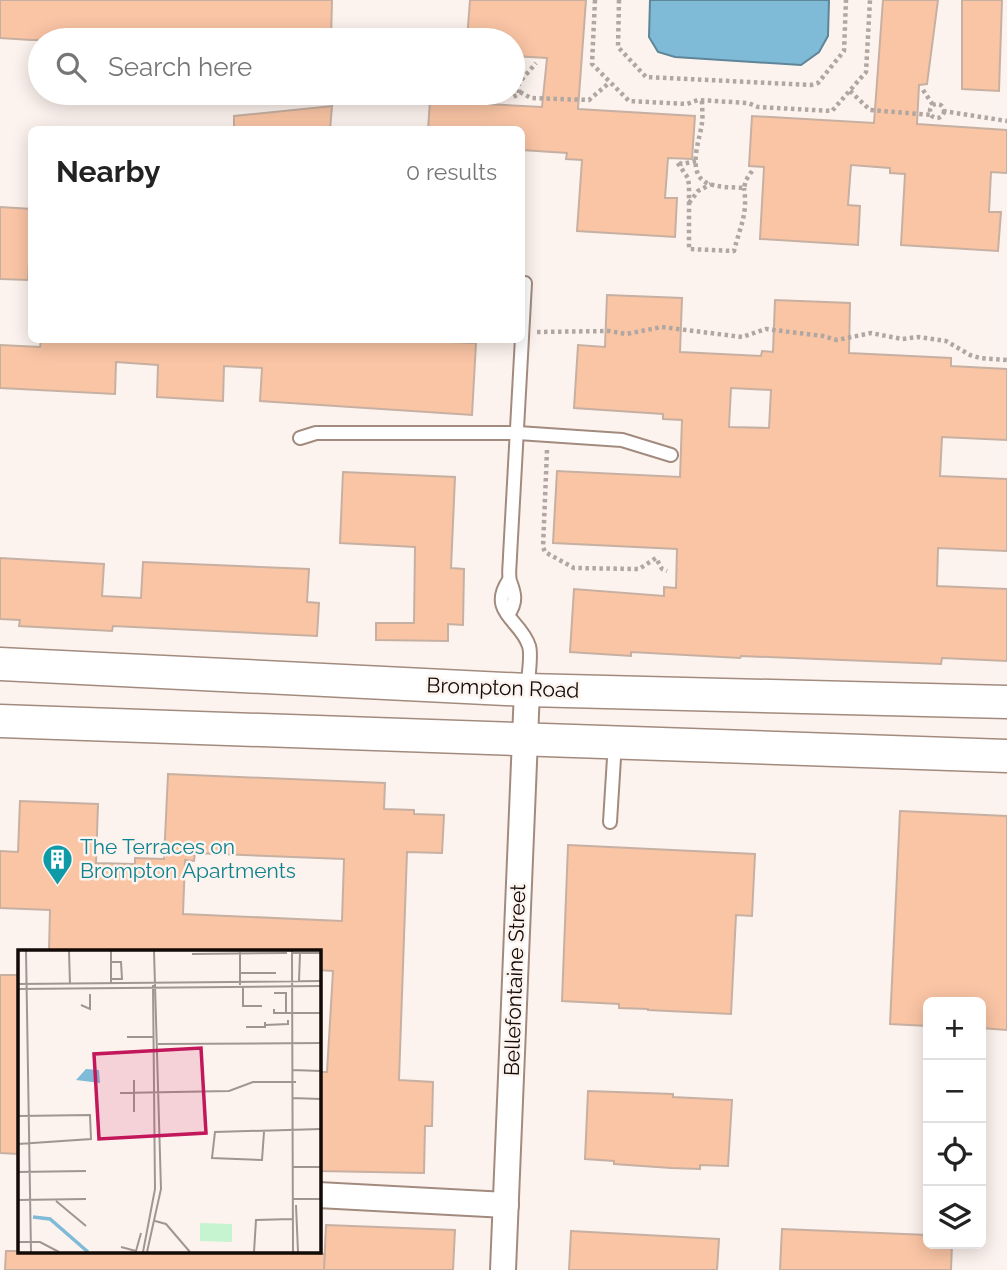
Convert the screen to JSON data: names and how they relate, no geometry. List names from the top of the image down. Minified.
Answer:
{"streets":{"street":["Brompton Road","Bellefontaine Street"]},"crossings":[["Brompton Road","Bellefontaine Street"]],"places":{"building":["The Terraces on Brompton Apartments"]},"page":{"search":"Search here","heading":["Nearby","0 results"],"map_buttons":["+","−"]}}
